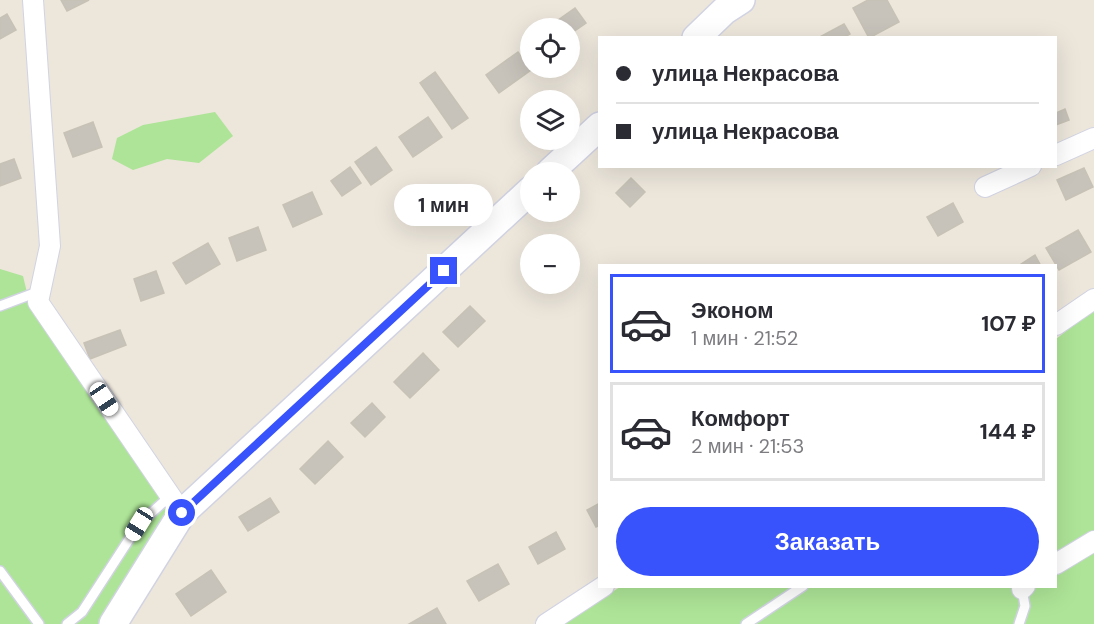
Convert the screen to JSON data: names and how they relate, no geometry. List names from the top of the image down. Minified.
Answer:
{"page":{"map_buttons":["+","−"],"banner":["улица Некрасова","улица Некрасова"],"bubble":"1 мин","list":[{"name":"Эконом","note":"1 мин · 21:52","value":"107 ₽"},{"name":"Комфорт","note":"2 мин · 21:53","value":"144 ₽"}],"buttons":"Заказать"}}
